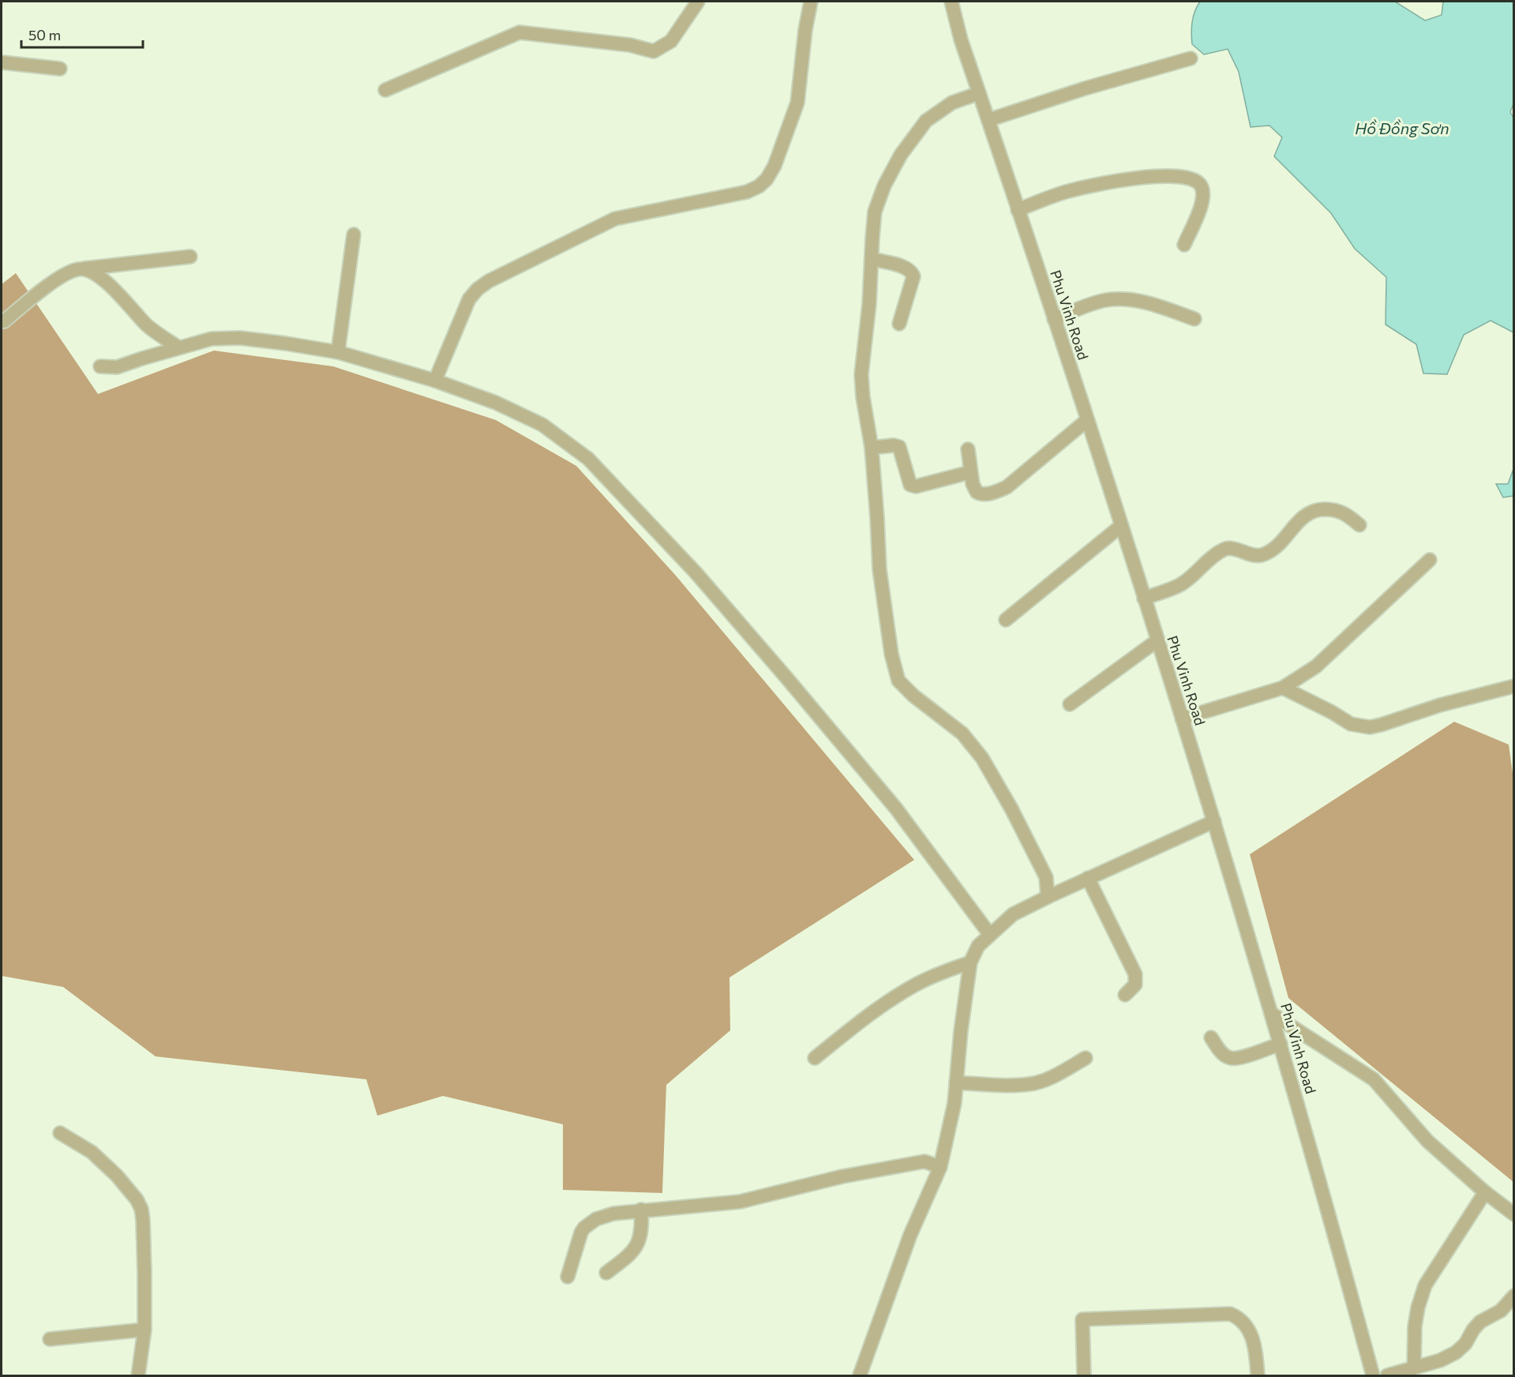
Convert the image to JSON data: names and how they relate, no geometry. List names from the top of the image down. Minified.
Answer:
{"streets":{"street":["Phu Vinh Road"]},"water":["Hồ Đồng Sơn"],"scale_bar":"50 m"}
